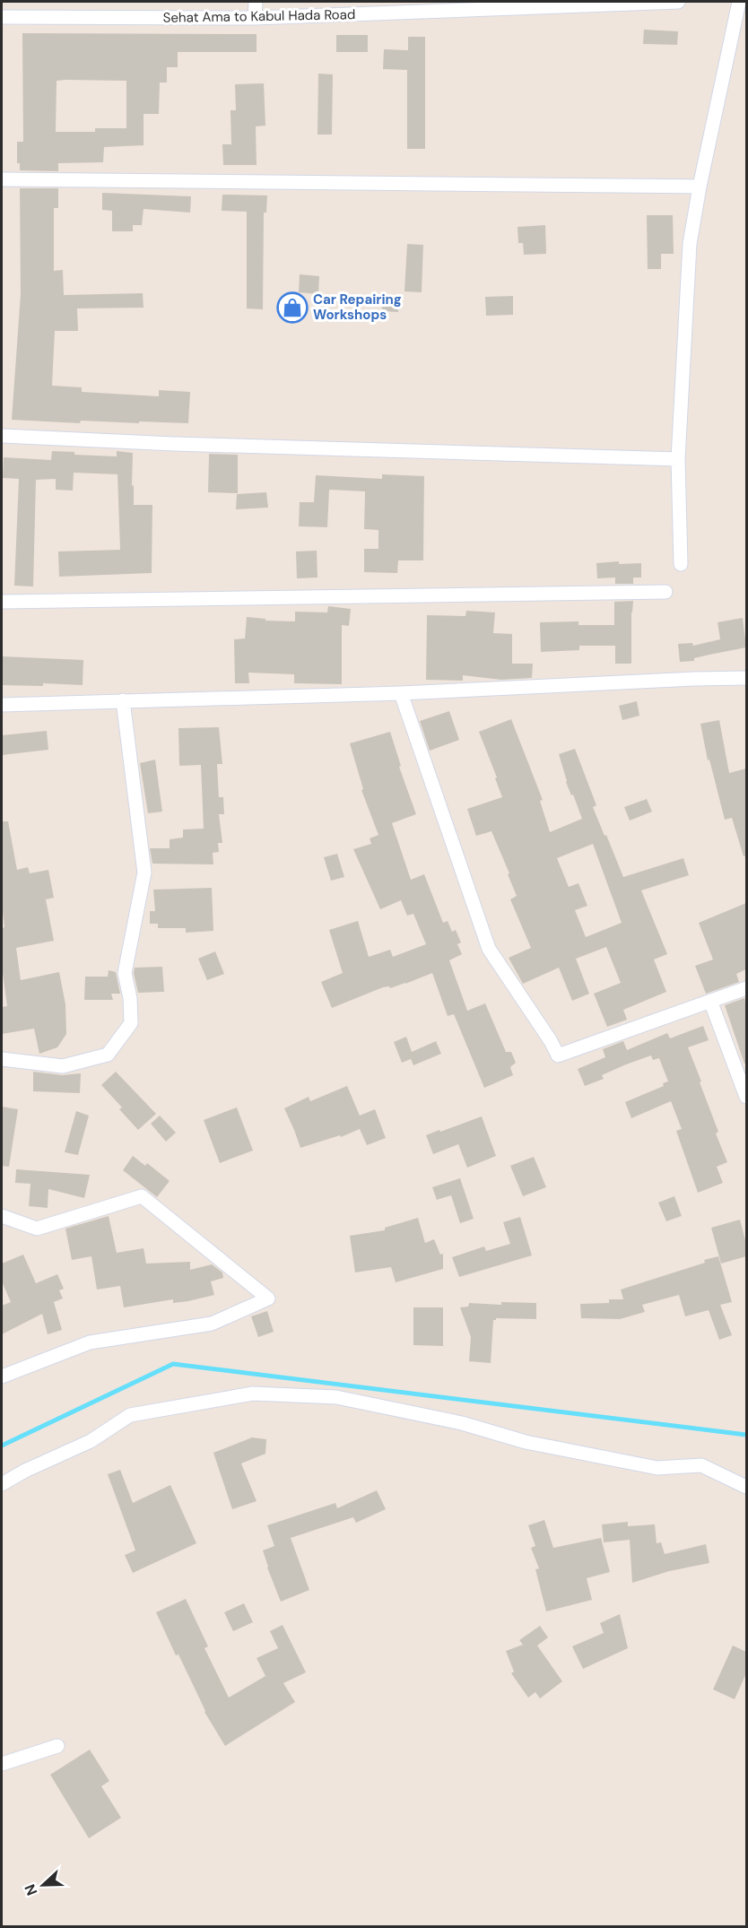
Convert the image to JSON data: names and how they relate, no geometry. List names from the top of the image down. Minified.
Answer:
{"streets":{"street":["Sehat Ama to Kabul Hada Road"]},"places":{"shop":["Car Repairing Workshops"]},"north":"left"}
